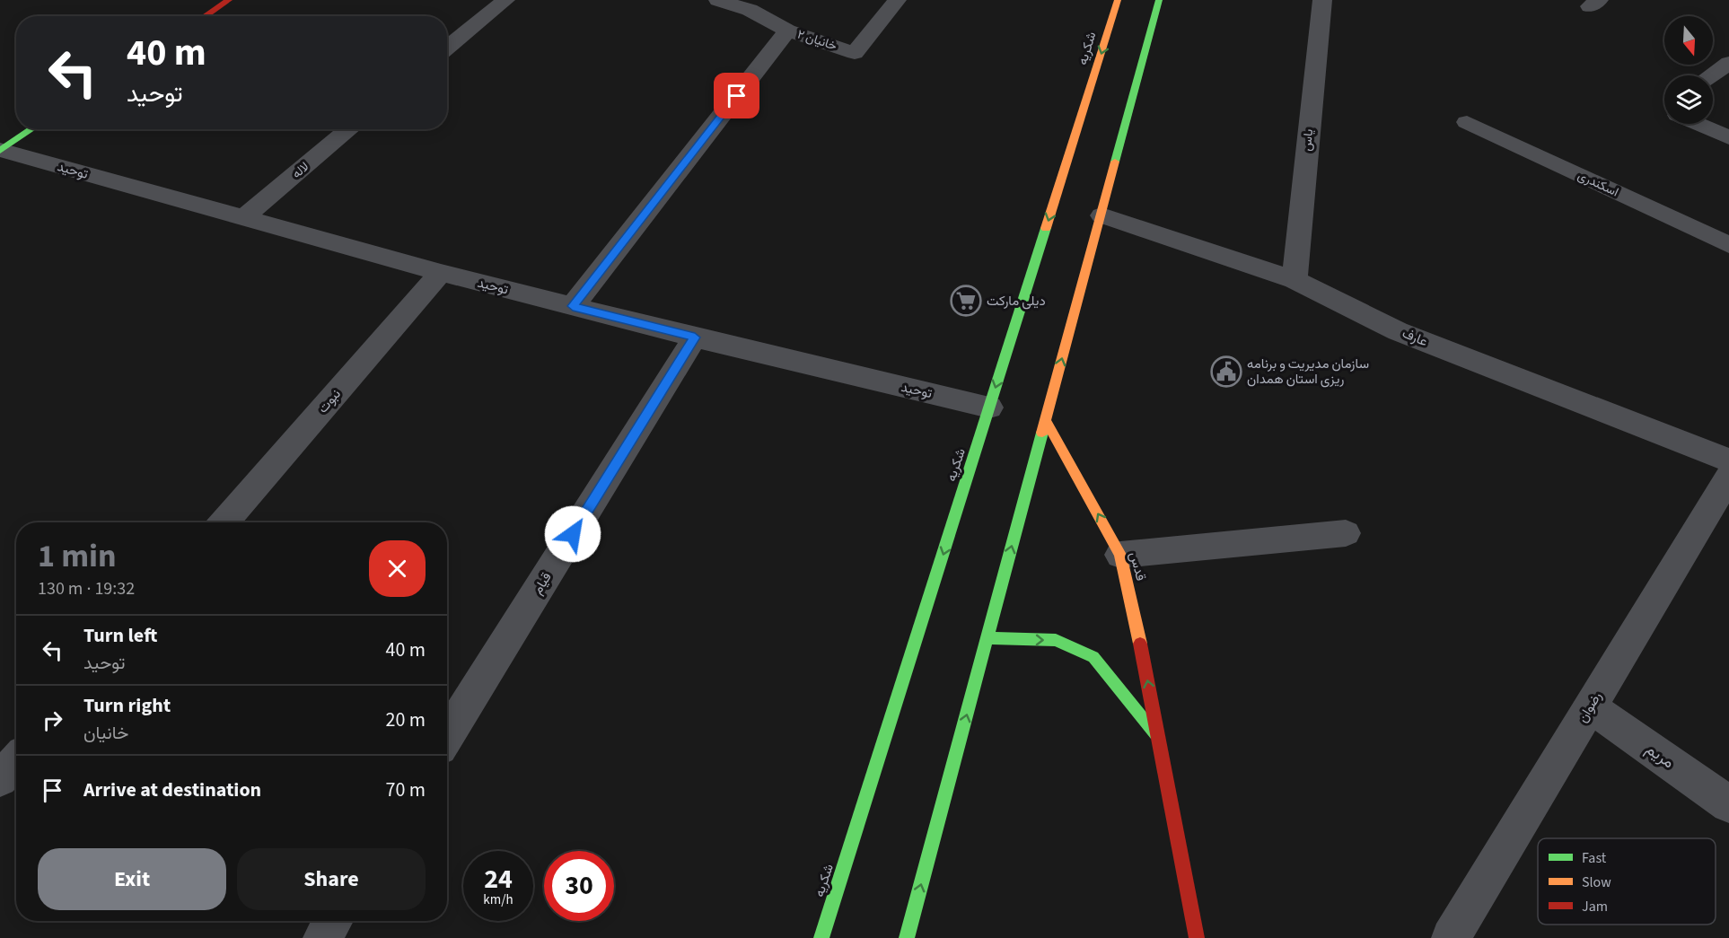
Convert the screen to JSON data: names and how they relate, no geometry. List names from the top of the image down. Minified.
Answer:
{"streets":{"main road":["شکریه","قدس"],"street":["خانیان ۲","یاس","توحید","لاله","اسکندری","عارف","نبوت","قیام","رضوان","مریم"]},"crossings":[["شکریه","توحید"],["یاس","عارف"],["توحید","لاله"],["توحید","نبوت"],["توحید","قیام"],["رضوان","مریم"]],"places":{"supermarket":["دیلی مارکت"],"public building":["سازمان مدیریت و برنامه ریزی استان همدان"]},"legend":["Fast","Slow","Jam"],"north":"bottom","page":{"turn":["40 m","توحید"],"heading":["1 min","130 m · 19:32"],"list":[{"name":"Turn left","note":"توحید","value":"40 m"},{"name":"Turn right","note":"خانیان","value":"20 m"},{"name":"Arrive at destination","value":"70 m"}],"buttons":["Exit","Share"],"speed":"24 km/h","limit":"30"}}
